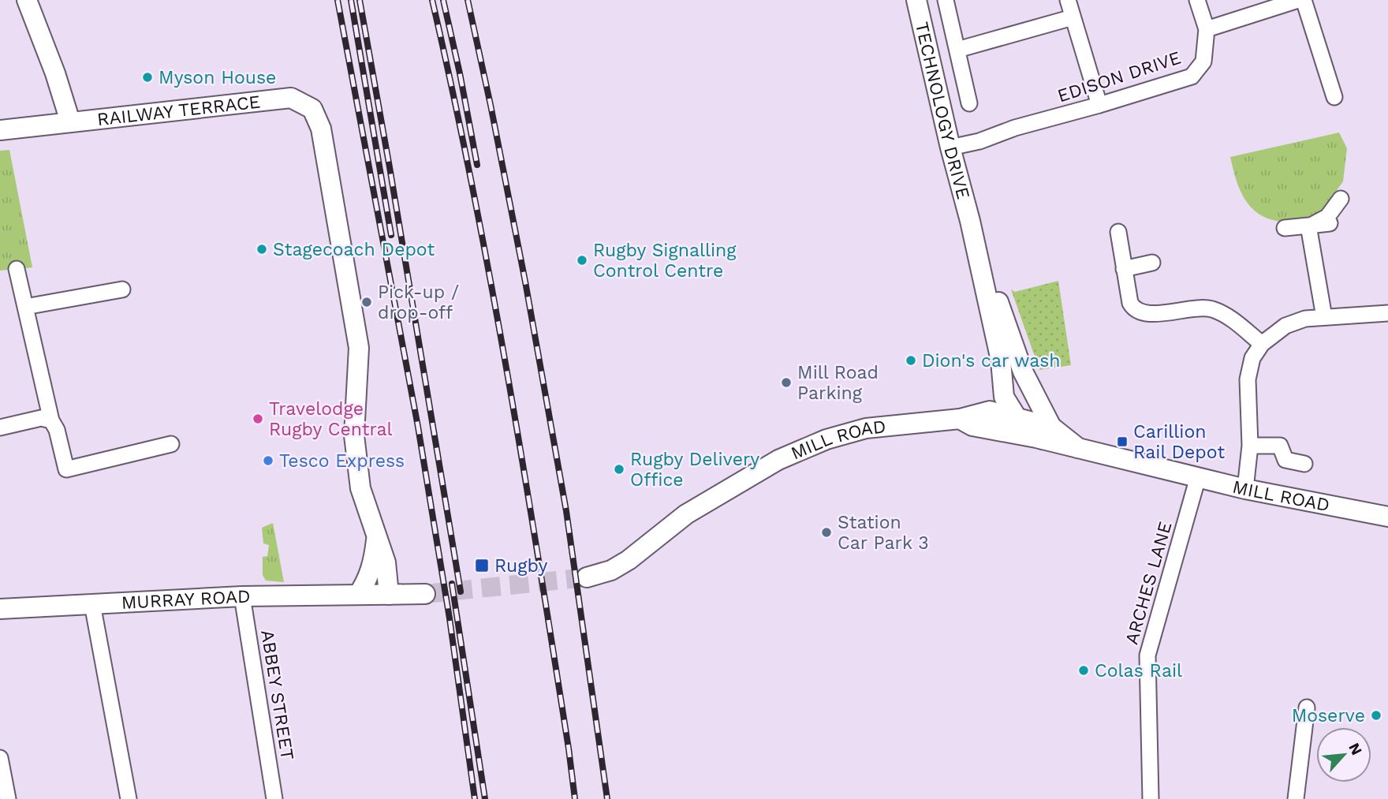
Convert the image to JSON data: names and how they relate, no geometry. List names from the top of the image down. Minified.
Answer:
{"streets":{"street":["EDISON DRIVE","RAILWAY TERRACE","TECHNOLOGY DRIVE","MILL ROAD","ARCHES LANE","MURRAY ROAD","ABBEY STREET"]},"crossings":[["EDISON DRIVE","TECHNOLOGY DRIVE"],["RAILWAY TERRACE","MURRAY ROAD"],["TECHNOLOGY DRIVE","MILL ROAD"],["MILL ROAD","ARCHES LANE"],["MURRAY ROAD","ABBEY STREET"]],"places":{"other":["Myson House","Stagecoach Depot","Rugby Signalling Control Centre","Pick-up / drop-off","Dion's car wash","Mill Road Parking","Travelodge Rugby Central","Tesco Express","Rugby Delivery Office","Station Car Park 3","Colas Rail","Moserve"],"transit":["Carillion Rail Depot","Rugby"]},"north":"top right"}
